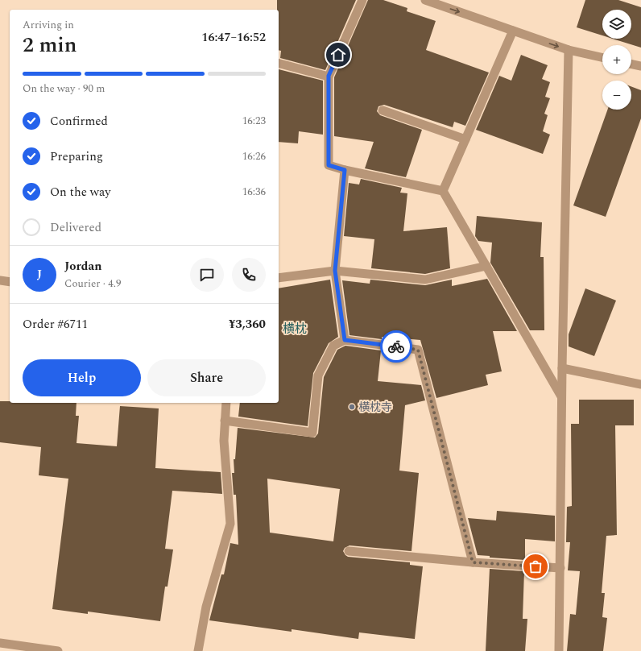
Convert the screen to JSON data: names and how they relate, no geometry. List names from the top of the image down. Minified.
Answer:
{"districts":["横枕"],"places":["横枕寺"],"page":{"map_buttons":["+","−"],"heading":["2 min","Arriving in","16:47–16:52"],"panel":["Jordan","Courier · 4.9","Order #6711","¥3,360"],"bar":"On the way · 90 m","list":[["Confirmed","16:23"],["Preparing","16:26"],["On the way","16:36"],"Delivered"],"round":"J","buttons":["Help","Share"]}}
